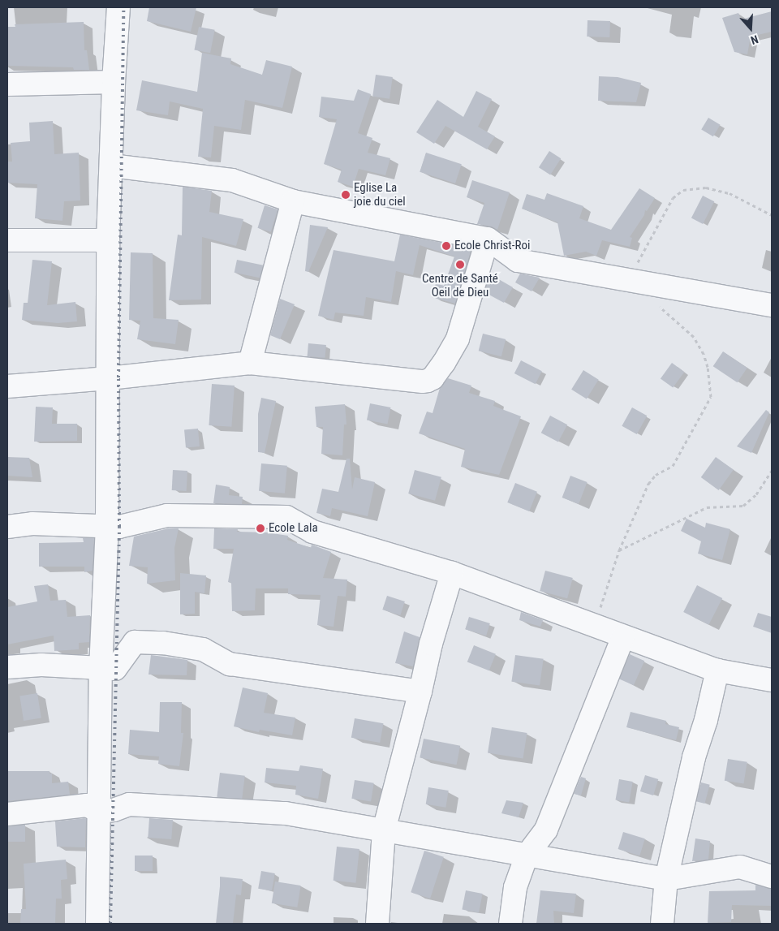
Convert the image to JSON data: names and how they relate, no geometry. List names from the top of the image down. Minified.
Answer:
{"places":["Eglise La joie du ciel","Ecole Christ-Roi","Centre de Santé Oeil de Dieu","Ecole Lala"],"north":"bottom"}
